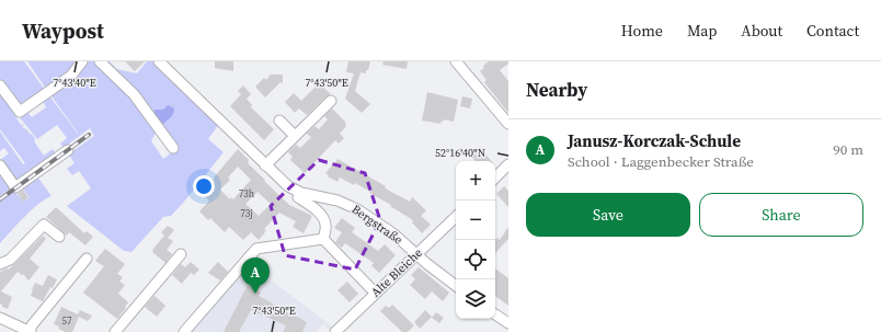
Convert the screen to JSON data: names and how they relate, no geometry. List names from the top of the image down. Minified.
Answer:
{"streets":{"street":["Bergstraße","Alte Bleiche"]},"crossings":[["Bergstraße","Alte Bleiche"]],"house_numbers":["73h","73j","57"],"page":{"header":"Waypost","nav":["Home","Map","About","Contact"],"heading":"Nearby","list":[{"mark":"A","name":"Janusz-Korczak-Schule","note":"School · Laggenbecker Straße","value":"90 m"}],"map_buttons":["+","−"],"buttons":["Save","Share"],"pins":"A"},"coordinates":["7°43'40\"E","7°43'50\"E","52°16'40\"N"]}
